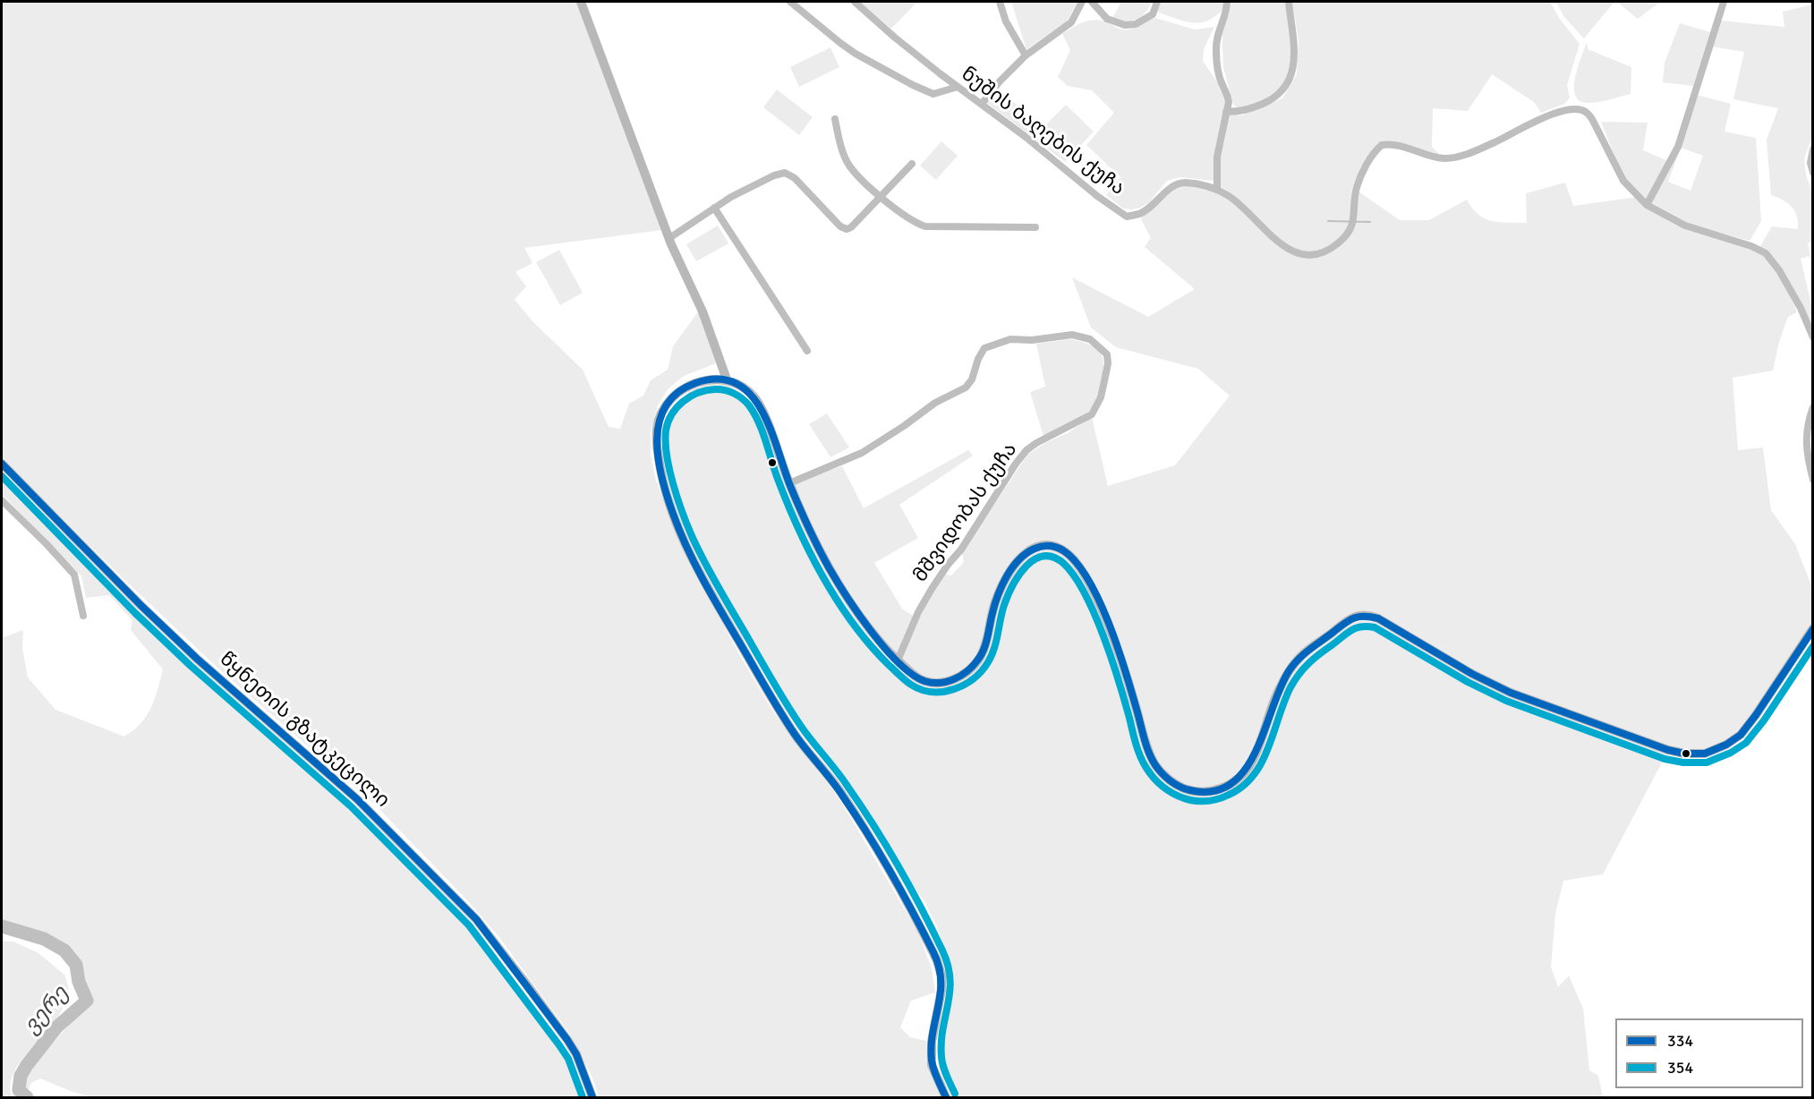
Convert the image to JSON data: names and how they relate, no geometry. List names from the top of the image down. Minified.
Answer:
{"streets":{"main road":["წყნეთის გზატკეცილი"],"street":["ნუშის ბაღების ქუჩა","მშვიდობას ქუჩა"]},"water":["ვერე"],"lines":["transit line 334","transit line 354"],"legend":["334","354"]}
